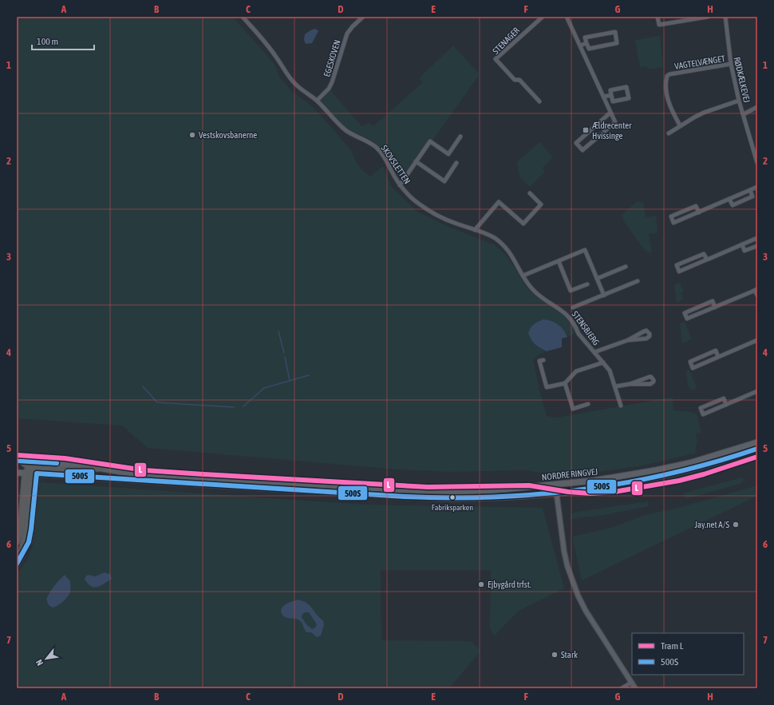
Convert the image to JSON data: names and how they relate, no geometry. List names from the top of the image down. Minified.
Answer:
{"streets":{"main road":["NORDRE RINGVEJ"],"street":["STENAGER","EGESKOVEN","VAGTELVÆNGET","RØDKÆLKEVEJ","SKOVSLETTEN","STENSBJERG"]},"crossings":[["EGESKOVEN","SKOVSLETTEN"],["VAGTELVÆNGET","RØDKÆLKEVEJ"],["SKOVSLETTEN","STENSBJERG"]],"places":{"transit":["Ældrecenter Hvissinge"],"other":["Vestskovsbanerne","Fabriksparken","Jay.net A/S","Ejbygård trfst.","Stark"]},"lines":["transit line 500S","tram line L"],"legend":["Tram L","500S"],"scale_bar":"100 m","north":"bottom left","grid":{"columns":["A","B","C","D","E","F","G","H"],"rows":["1","2","3","4","5","6","7"]}}
